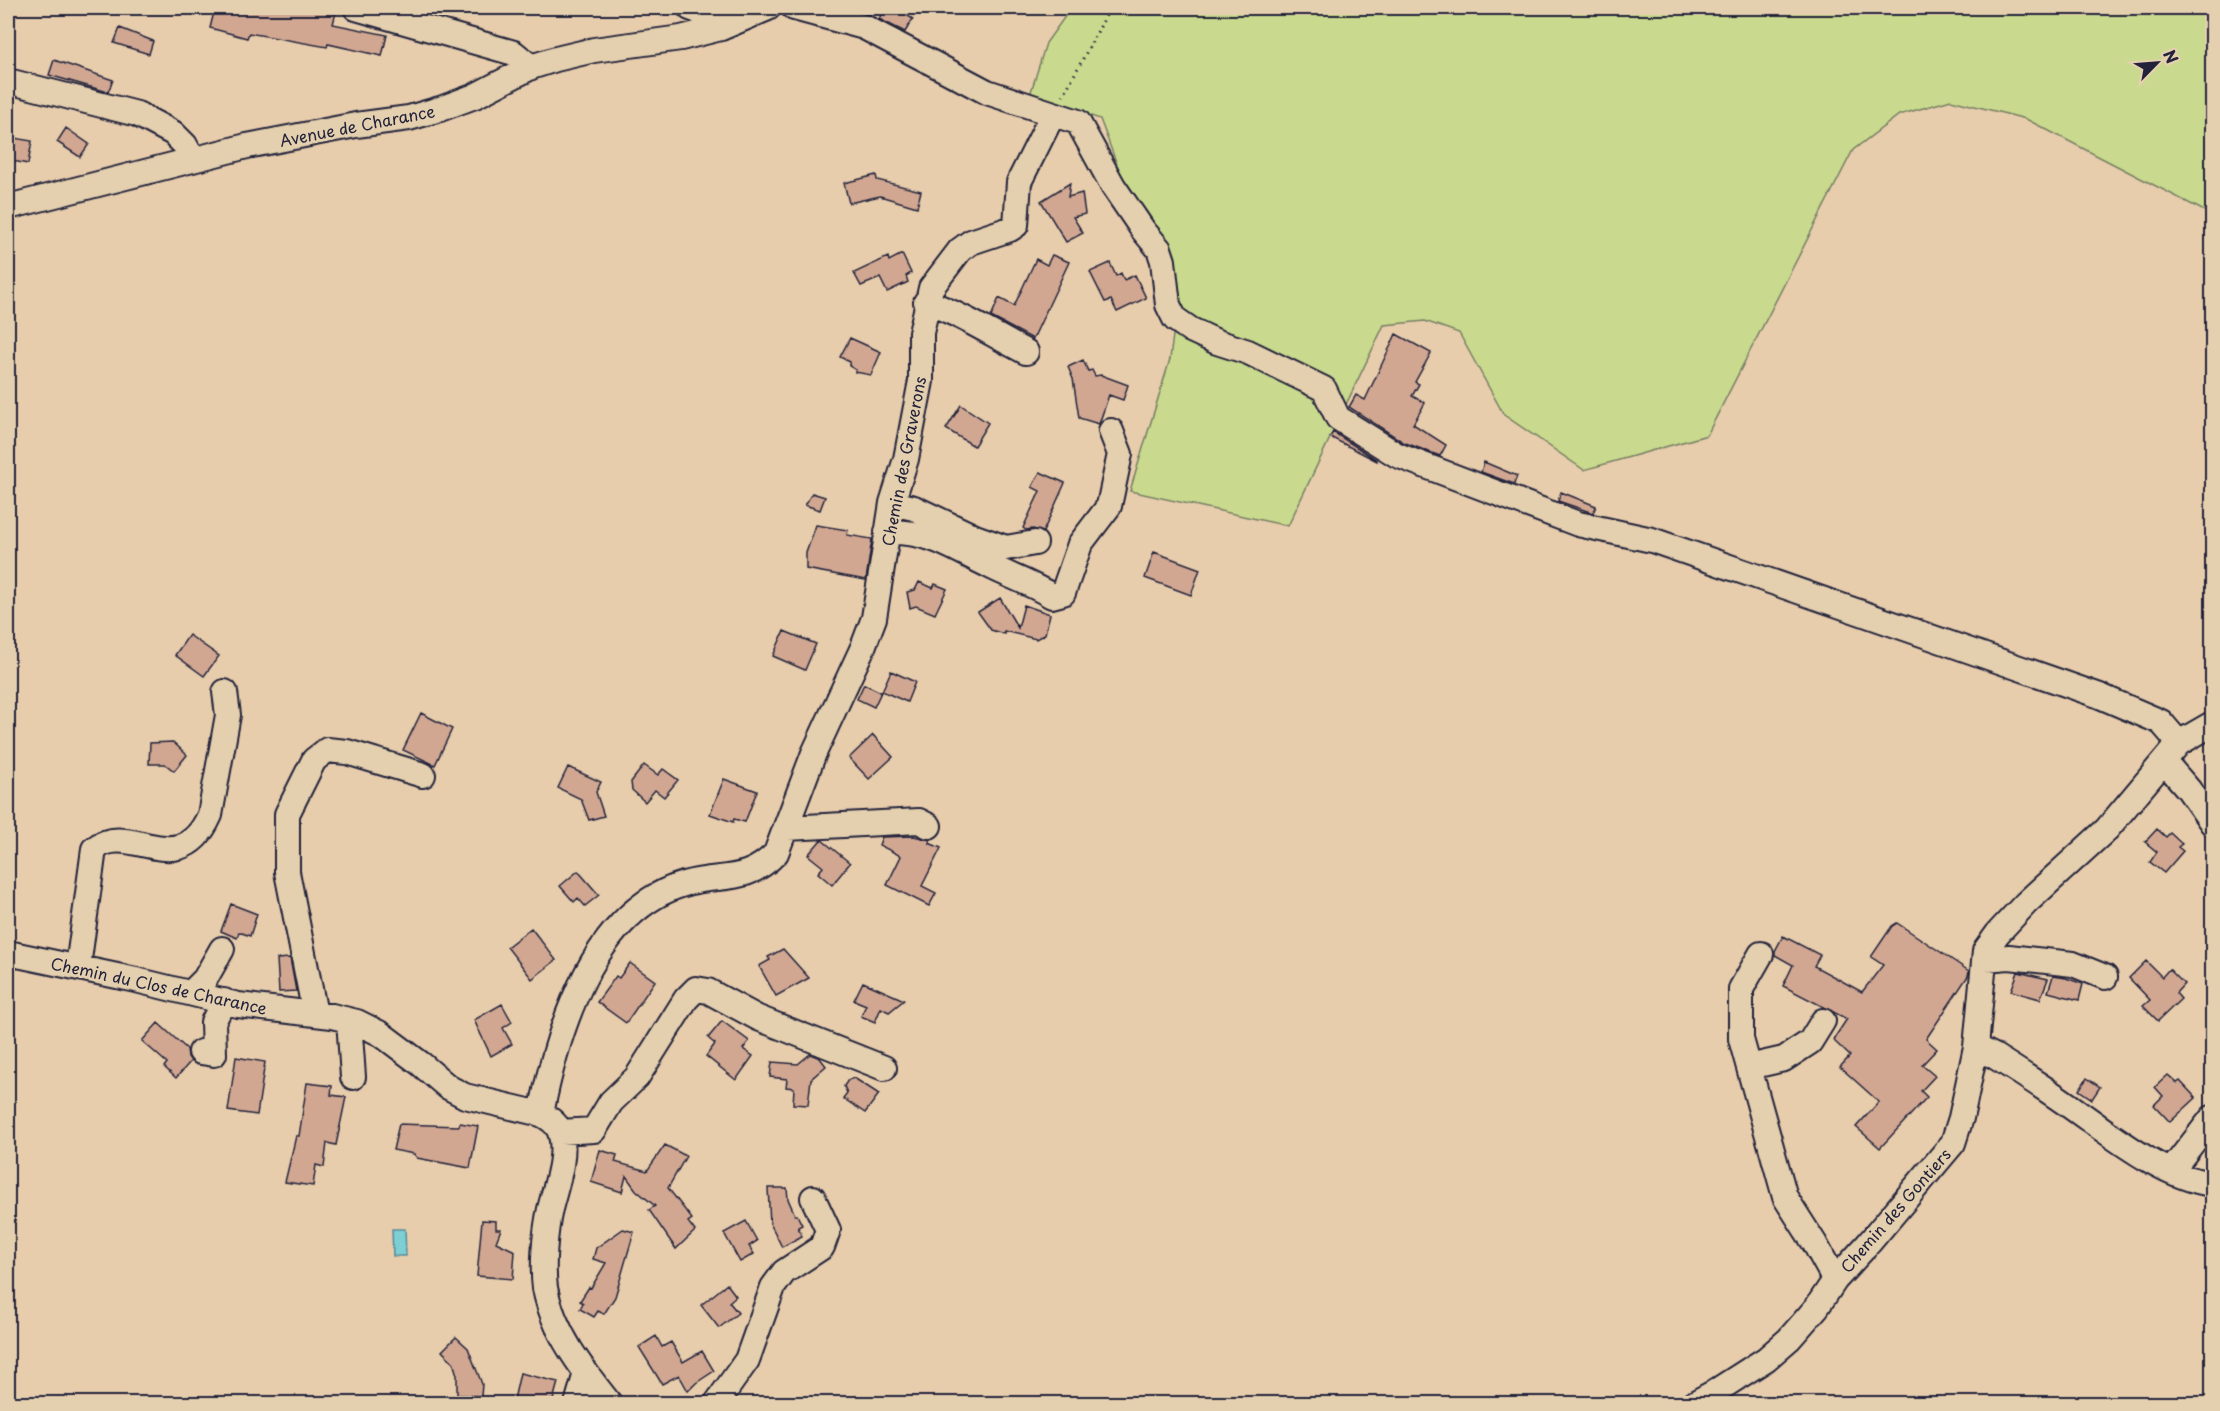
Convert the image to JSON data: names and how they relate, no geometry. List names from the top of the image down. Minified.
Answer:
{"streets":{"street":["Avenue de Charance","Chemin des Graverons","Chemin du Clos de Charance","Chemin des Gontiers"]},"crossings":[["Chemin des Graverons","Chemin du Clos de Charance"]],"north":"top right"}
